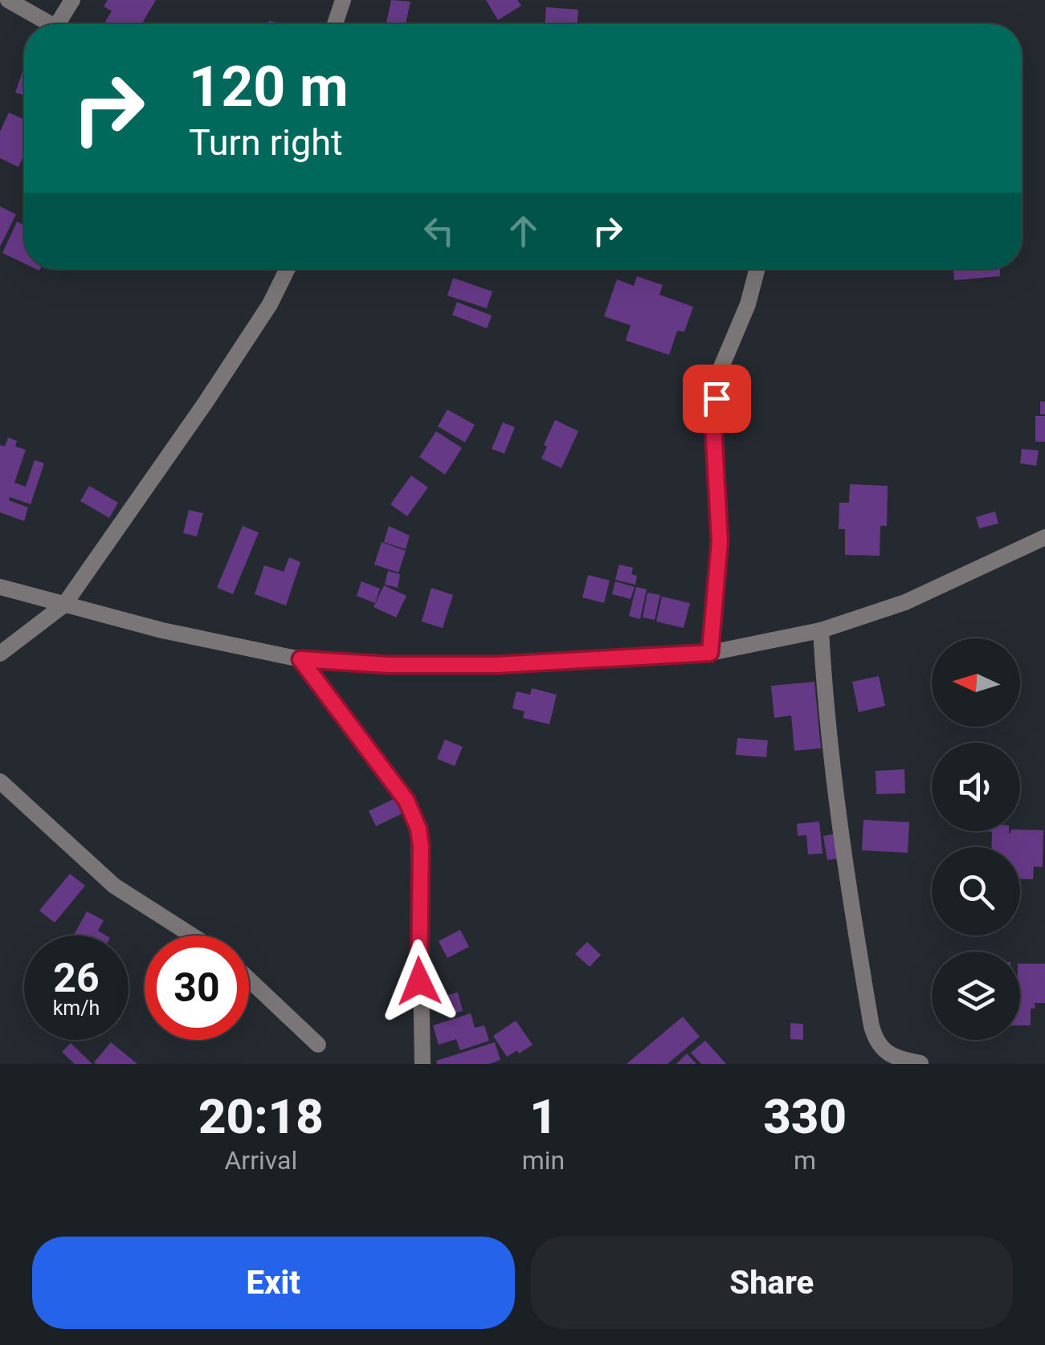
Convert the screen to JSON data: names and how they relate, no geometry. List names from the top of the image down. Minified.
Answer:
{"north":"left","page":{"turn":["120 m","Turn right"],"speed":"26 km/h","limit":"30","eta":["20:18","Arrival","1","min","330","m"],"buttons":["Exit","Share"]}}
